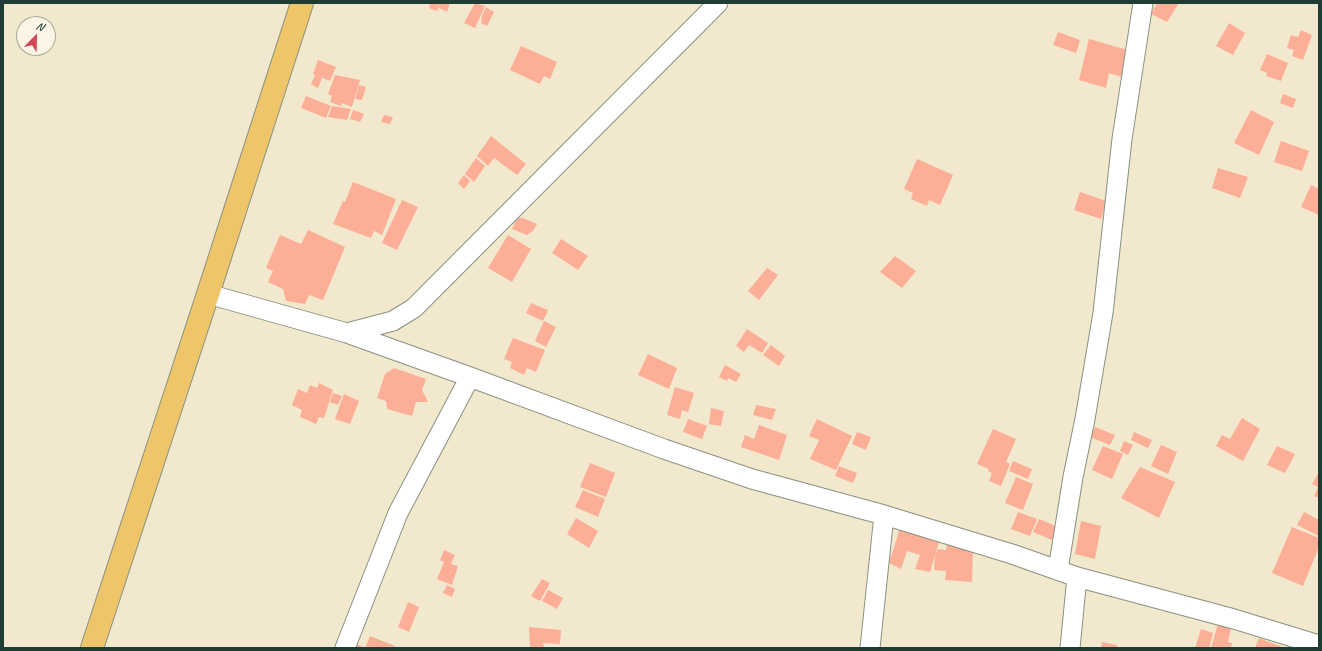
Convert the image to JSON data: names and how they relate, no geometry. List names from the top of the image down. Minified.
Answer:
{"north":"top right"}
